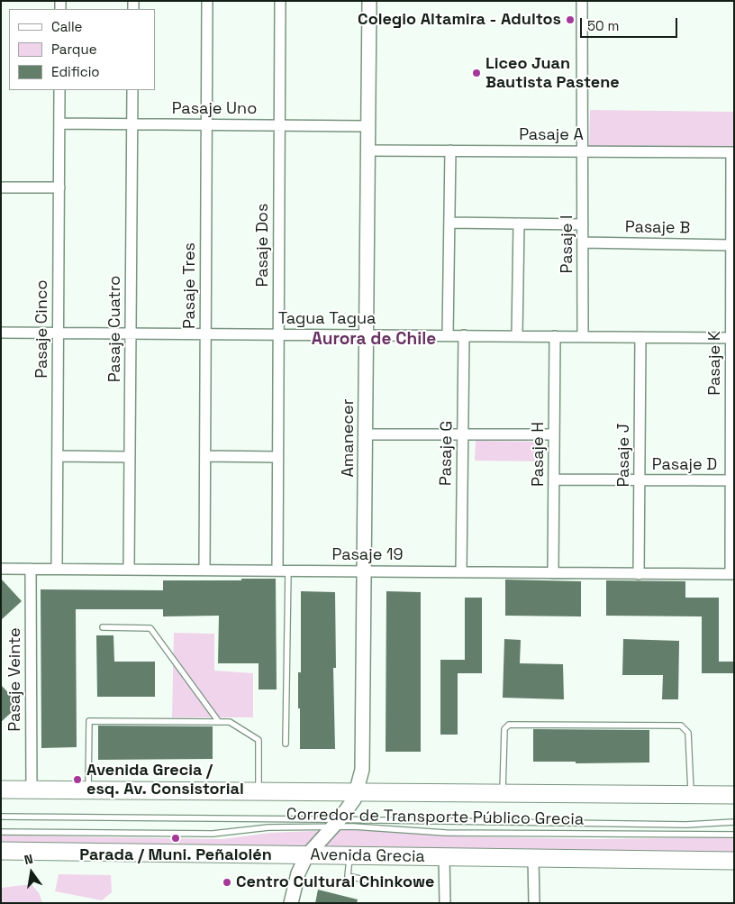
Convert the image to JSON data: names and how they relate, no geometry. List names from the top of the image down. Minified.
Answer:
{"streets":{"main road":["Avenida Grecia"],"street":["Pasaje Uno","Pasaje A","Pasaje B","Pasaje I","Pasaje Dos","Pasaje Tres","Tagua Tagua","Pasaje Cinco","Pasaje Cuatro","Pasaje K","Amanecer","Pasaje G","Pasaje H","Pasaje J","Pasaje D","Pasaje 19","Pasaje Veinte"],"lane":["Corredor de Transporte Público Grecia"]},"crossings":[["Pasaje Uno","Pasaje Dos"],["Pasaje Uno","Pasaje Tres"],["Pasaje Uno","Pasaje Cinco"],["Pasaje Uno","Pasaje Cuatro"],["Pasaje Uno","Amanecer"],["Pasaje A","Pasaje I"],["Pasaje A","Pasaje K"],["Pasaje A","Amanecer"],["Pasaje B","Pasaje I"],["Pasaje B","Pasaje K"],["Pasaje I","Tagua Tagua"],["Pasaje Dos","Tagua Tagua"],["Pasaje Dos","Pasaje 19"],["Pasaje Tres","Tagua Tagua"],["Pasaje Tres","Pasaje 19"],["Tagua Tagua","Pasaje Cinco"],["Tagua Tagua","Pasaje Cuatro"],["Tagua Tagua","Pasaje K"],["Tagua Tagua","Amanecer"],["Tagua Tagua","Pasaje G"],["Tagua Tagua","Pasaje H"],["Tagua Tagua","Pasaje J"],["Pasaje Cinco","Pasaje 19"],["Pasaje Cuatro","Pasaje 19"],["Pasaje K","Pasaje D"],["Pasaje K","Pasaje 19"],["Amanecer","Pasaje 19"],["Amanecer","Corredor de Transporte Público Grecia"],["Amanecer","Avenida Grecia"],["Pasaje G","Pasaje 19"],["Pasaje H","Pasaje D"],["Pasaje H","Pasaje 19"],["Pasaje J","Pasaje D"],["Pasaje J","Pasaje 19"],["Pasaje 19","Pasaje Veinte"]],"districts":["Aurora de Chile"],"places":["Colegio Altamira - Adultos","Liceo Juan Bautista Pastene","Avenida Grecia / esq. Av. Consistorial","Parada / Muni. Peñalolén","Centro Cultural Chinkowe"],"legend":["Calle","Parque","Edificio"],"scale_bar":"50 m","north":"top"}
